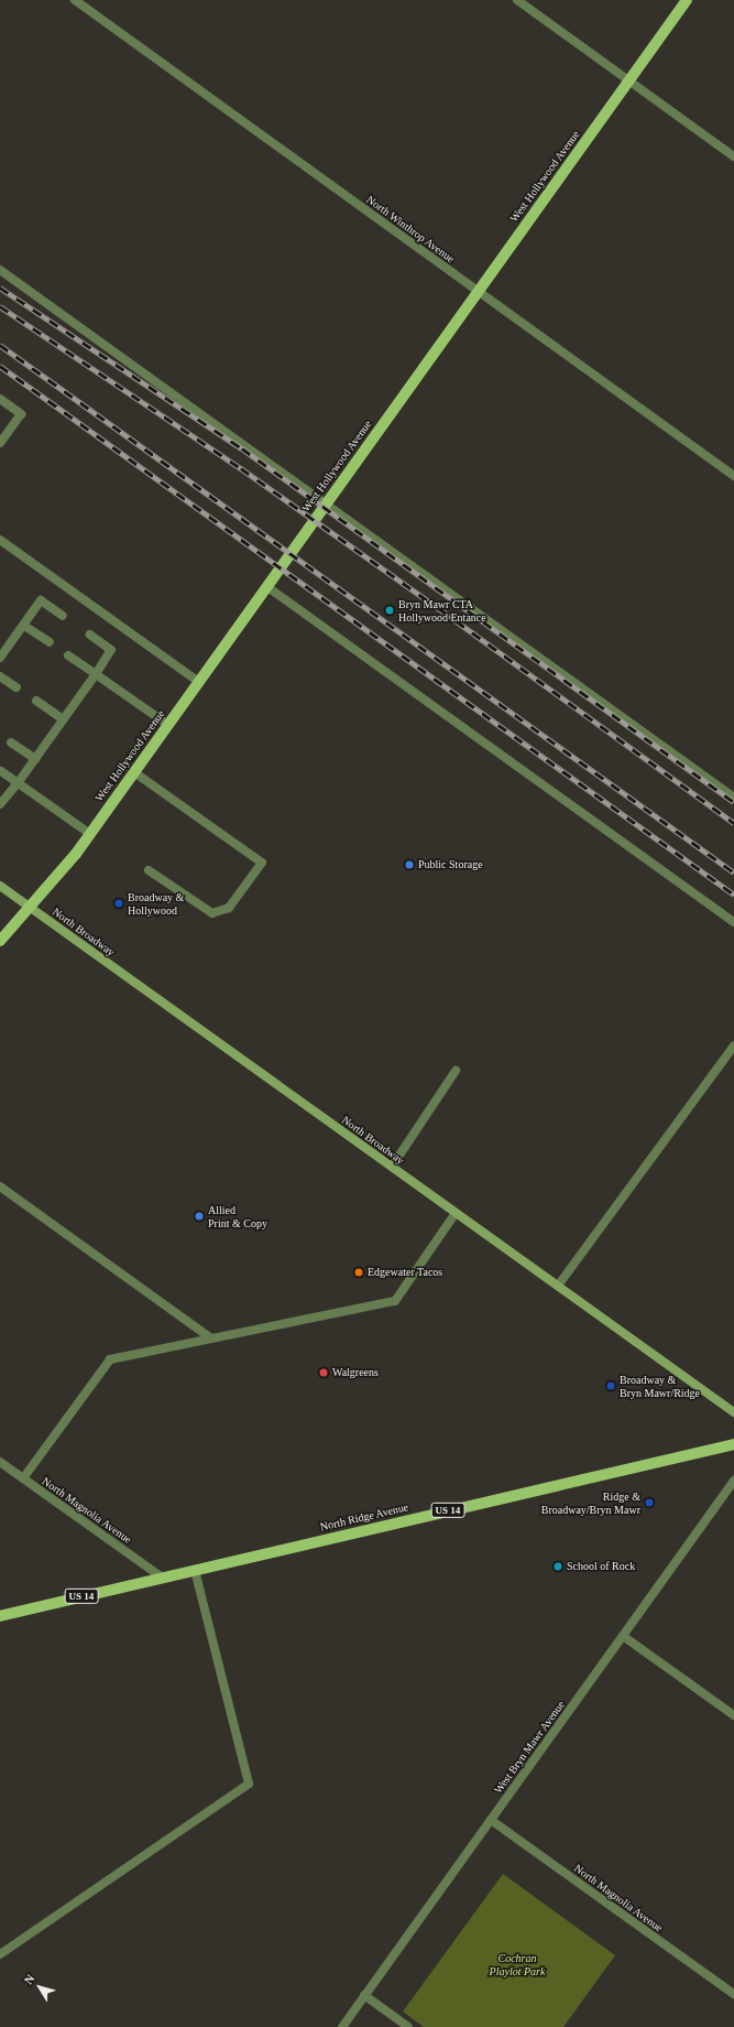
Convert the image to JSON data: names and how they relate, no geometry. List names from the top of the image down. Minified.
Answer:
{"streets":{"main road":["West Hollywood Avenue","North Broadway","US 14","North Ridge Avenue"],"street":["North Winthrop Avenue","North Magnolia Avenue","West Bryn Mawr Avenue"]},"crossings":[["West Hollywood Avenue","North Winthrop Avenue"],["West Hollywood Avenue","North Broadway"],["North Magnolia Avenue","North Ridge Avenue"],["North Magnolia Avenue","West Bryn Mawr Avenue"]],"parks":["Cochran Playlot Park"],"places":["Bryn Mawr CTA Hollywood Entance","Public Storage","Broadway & Hollywood","Allied Print & Copy","Edgewater Tacos","Walgreens","Broadway & Bryn Mawr/Ridge","Ridge & Broadway/Bryn Mawr","School of Rock"],"north":"top left"}
